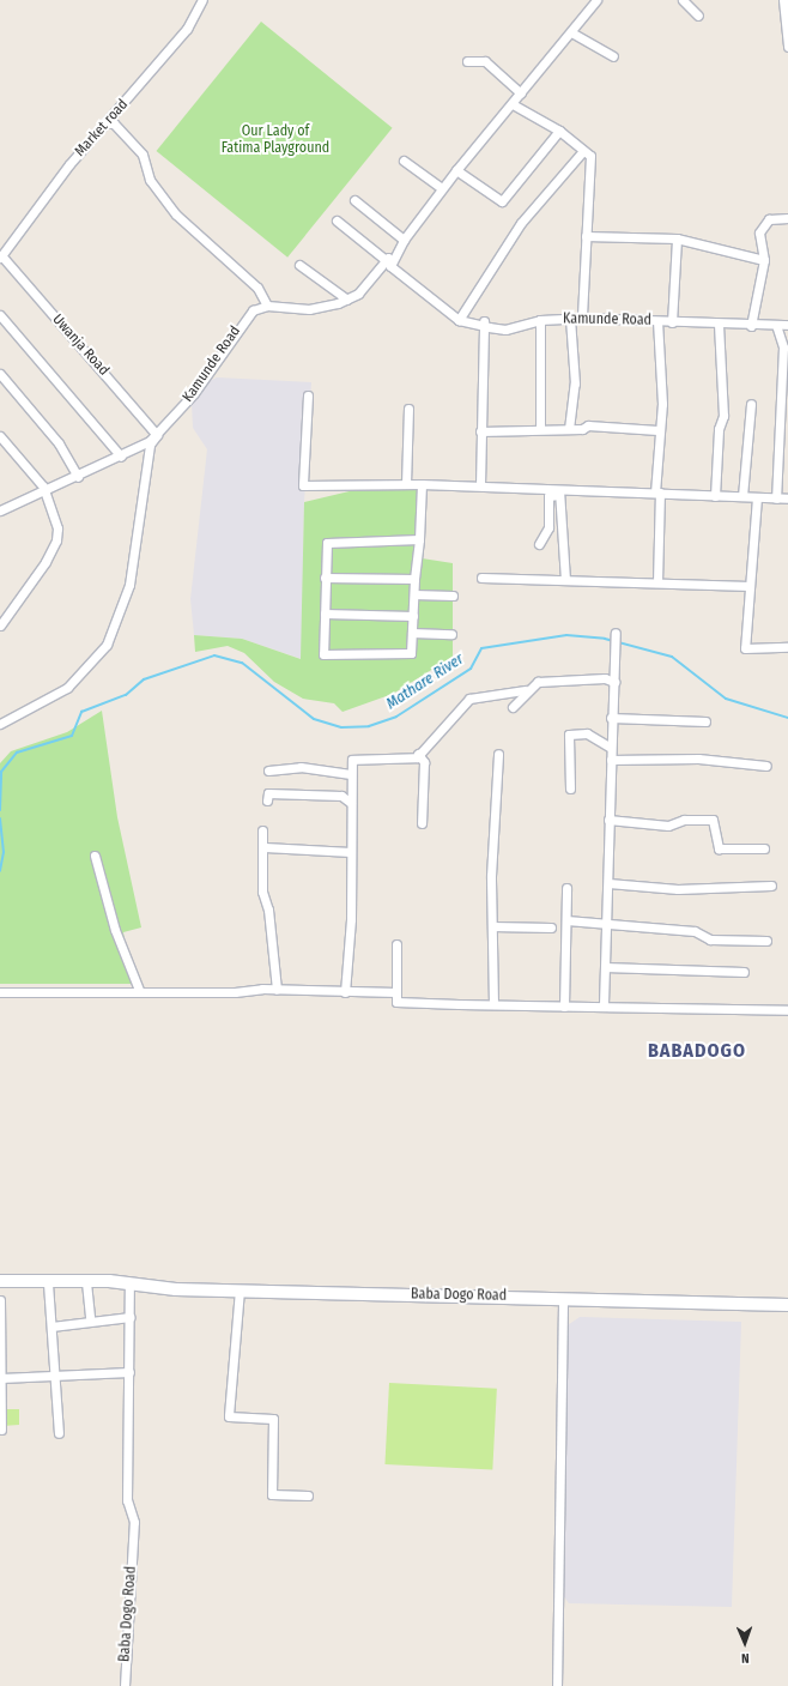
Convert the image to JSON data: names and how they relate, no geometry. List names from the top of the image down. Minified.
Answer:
{"streets":{"street":["Market road","Kamunde Road","Uwanja Road","Baba Dogo Road"]},"crossings":[["Market road","Uwanja Road"],["Kamunde Road","Uwanja Road"]],"districts":["BABADOGO"],"water":["Mathare River"],"parks":["Our Lady of Fatima Playground"],"north":"bottom"}
